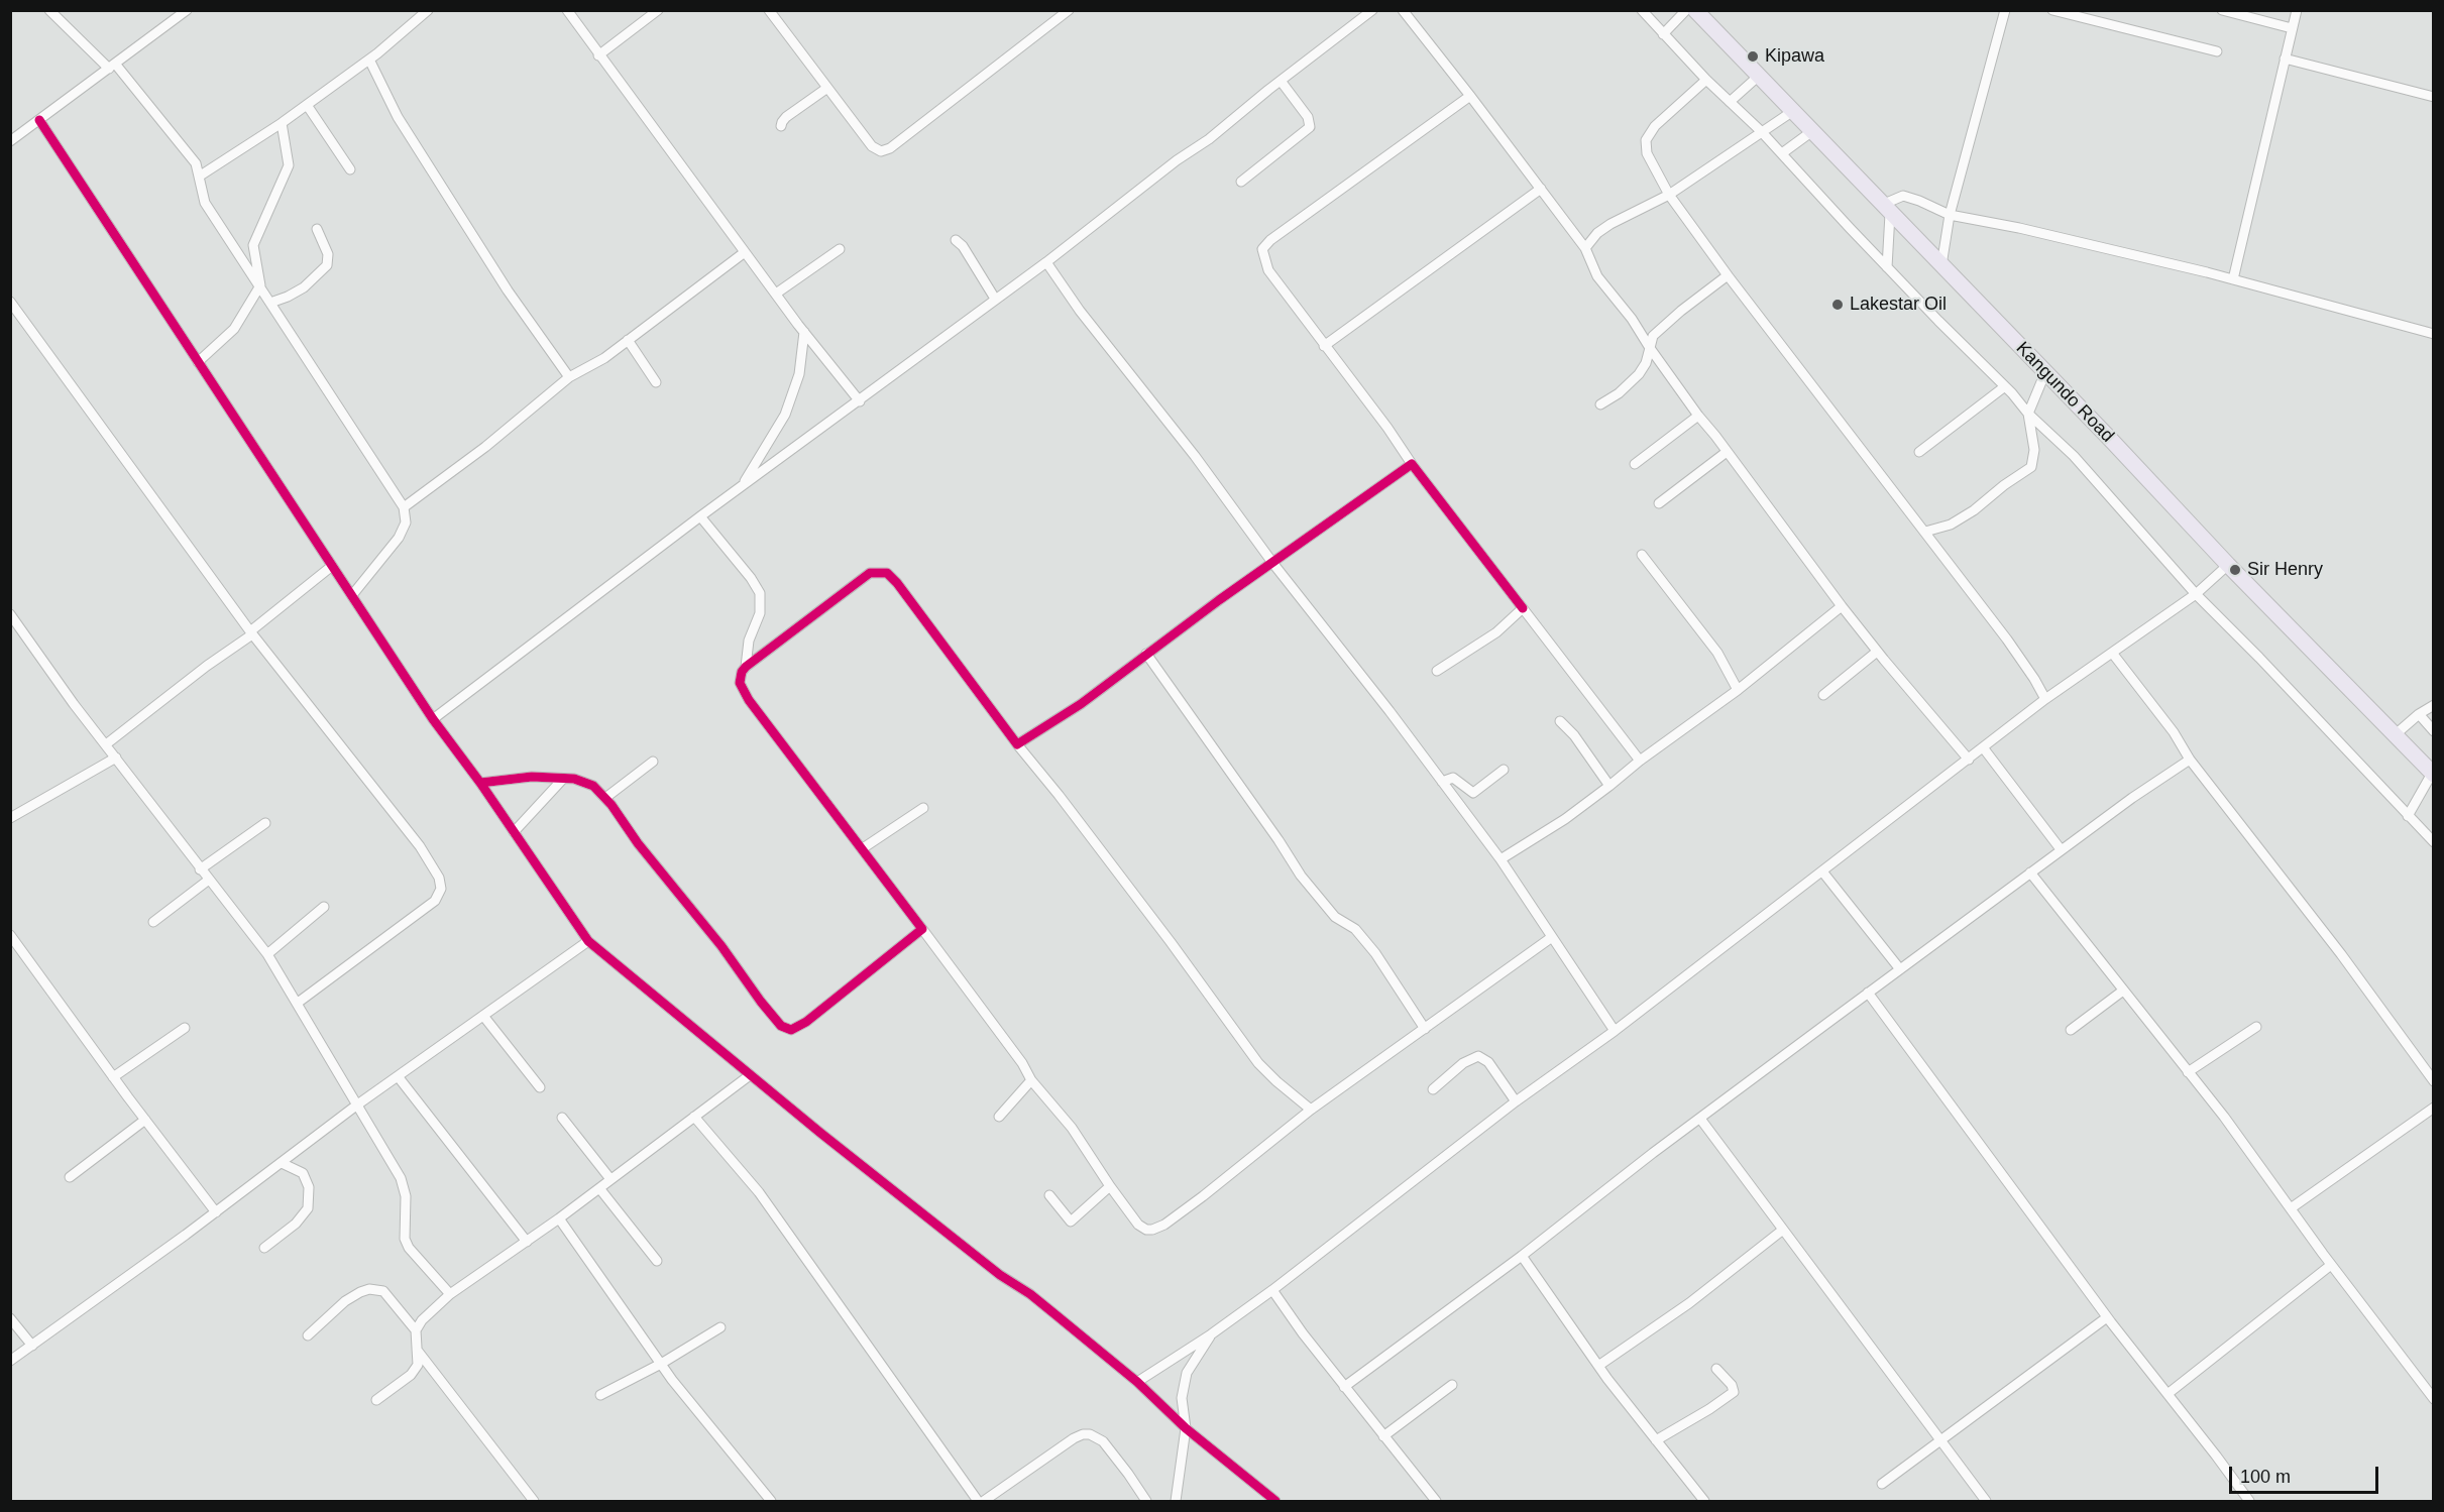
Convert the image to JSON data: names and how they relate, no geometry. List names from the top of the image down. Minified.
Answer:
{"streets":{"highway":["Kangundo Road"]},"places":["Kipawa","Lakestar Oil","Sir Henry"],"scale_bar":"100 m"}
